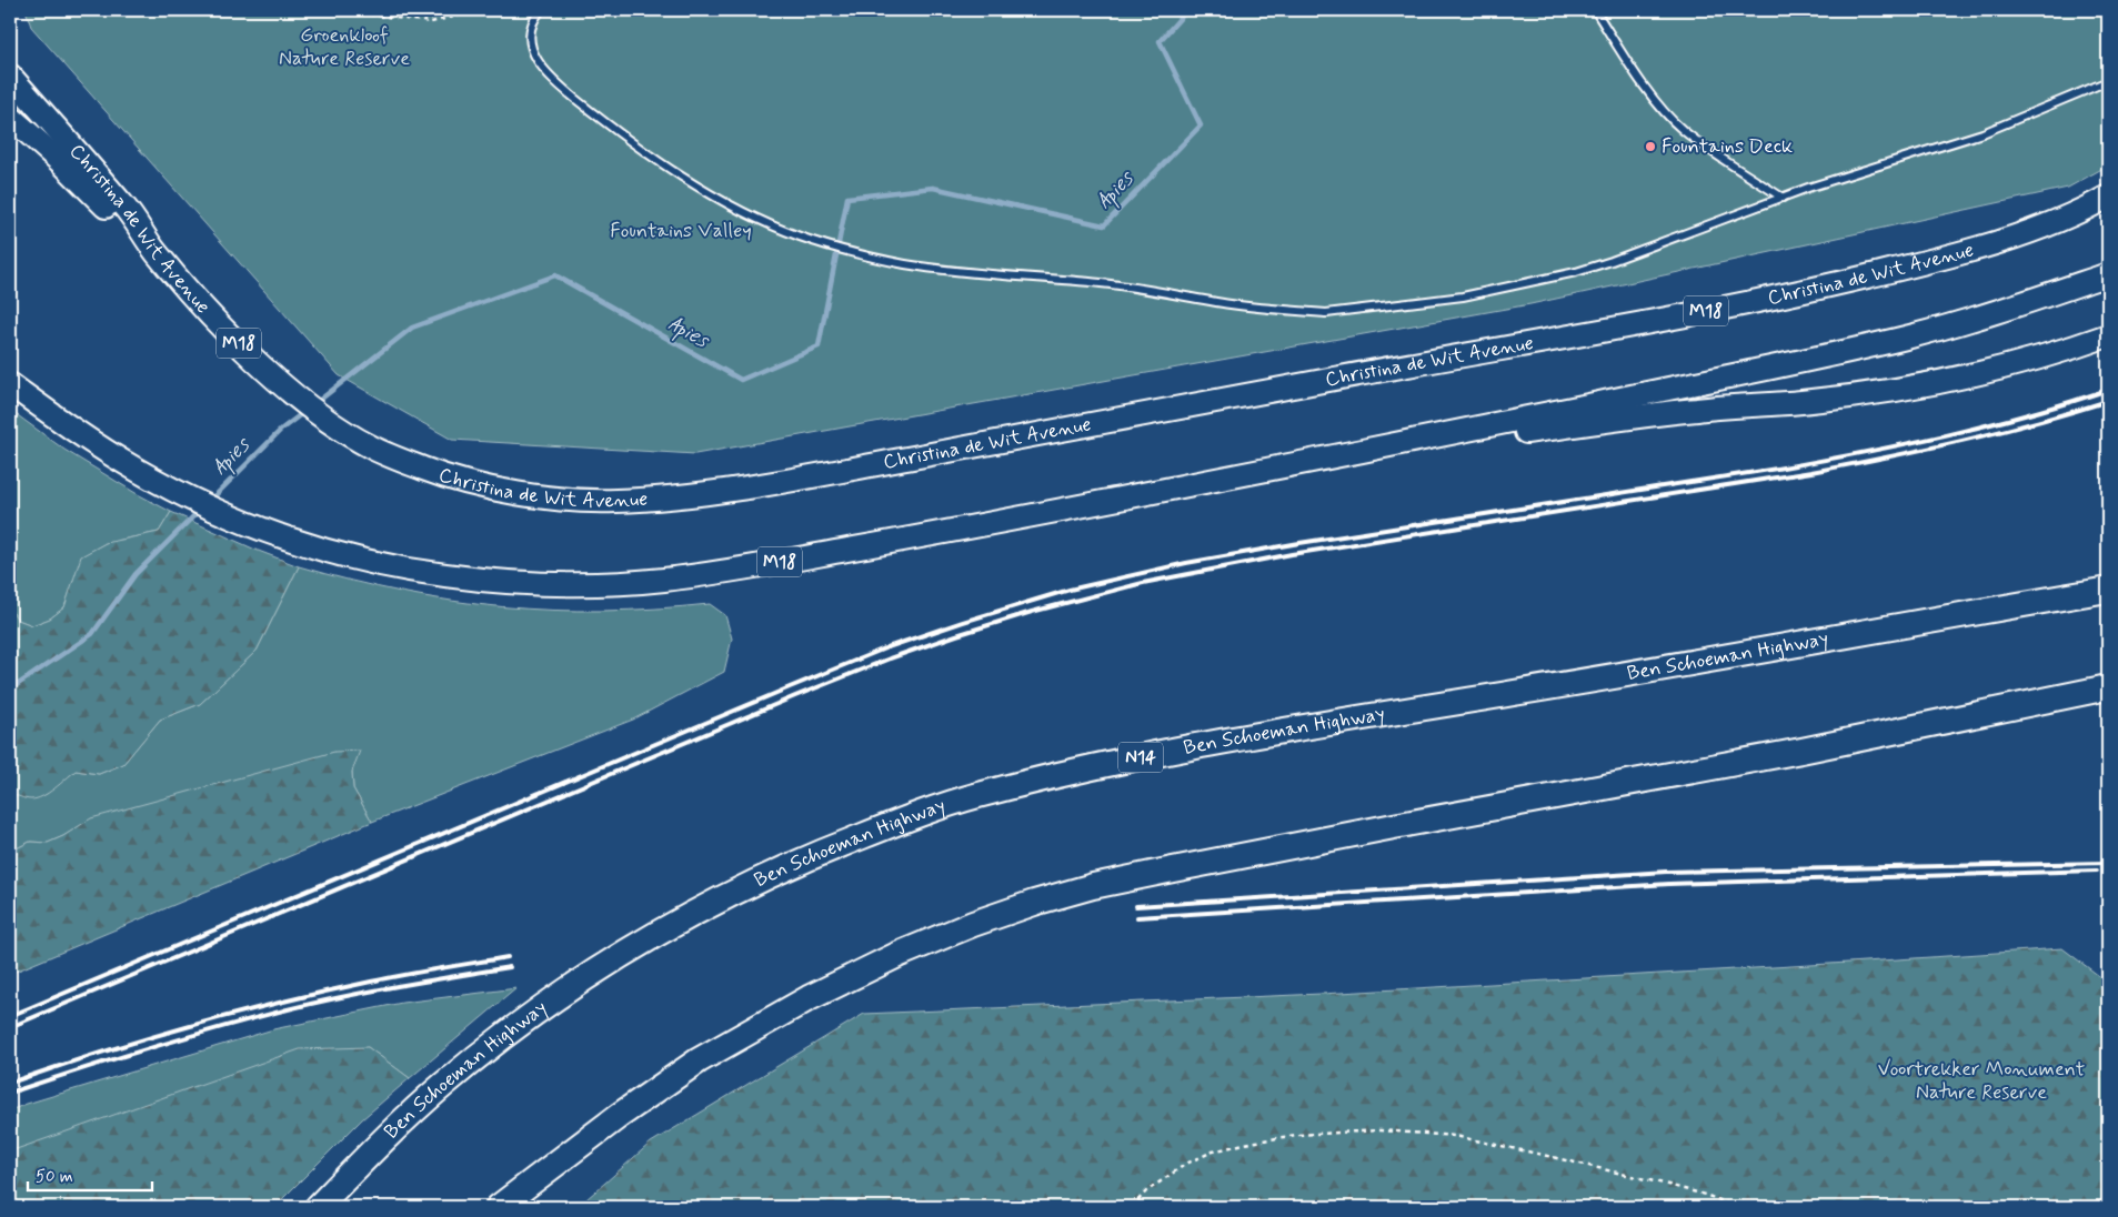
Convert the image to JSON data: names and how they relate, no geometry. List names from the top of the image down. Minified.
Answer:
{"streets":{"highway":["Ben Schoeman Highway","N14"],"main road":["Christina de Wit Avenue","M18"]},"water":["Apies"],"parks":["Groenkloof Nature Reserve","Fountains Valley","Voortrekker Monument Nature Reserve"],"places":["Fountains Deck"],"scale_bar":"50 m"}
